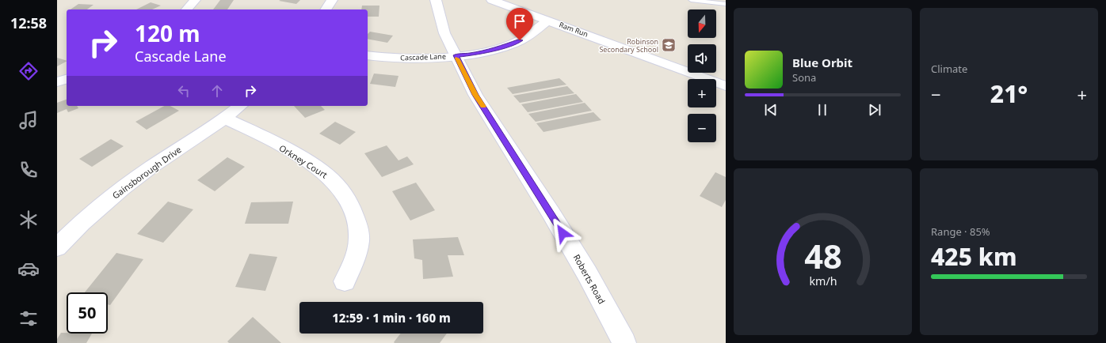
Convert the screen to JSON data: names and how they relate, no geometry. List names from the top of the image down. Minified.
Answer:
{"streets":{"street":["Ram Run","Cascade Lane","Orkney Court","Gainsborough Drive","Roberts Road"]},"crossings":[["Ram Run","Cascade Lane"],["Cascade Lane","Roberts Road"],["Orkney Court","Gainsborough Drive"]],"places":{"school or university":["Robinson Secondary School"]},"north":"bottom","page":{"tabs":"12:58","tile":["Climate",["Range · 85%","425 km"]],"map_buttons":["+","−"],"turn":["120 m","Cascade Lane"],"song":["Blue Orbit","Sona"],"heat":["−","21°","+"],"limit":"50","trip":"12:59 · 1 min · 160 m","gauge":["48","km/h"]}}
